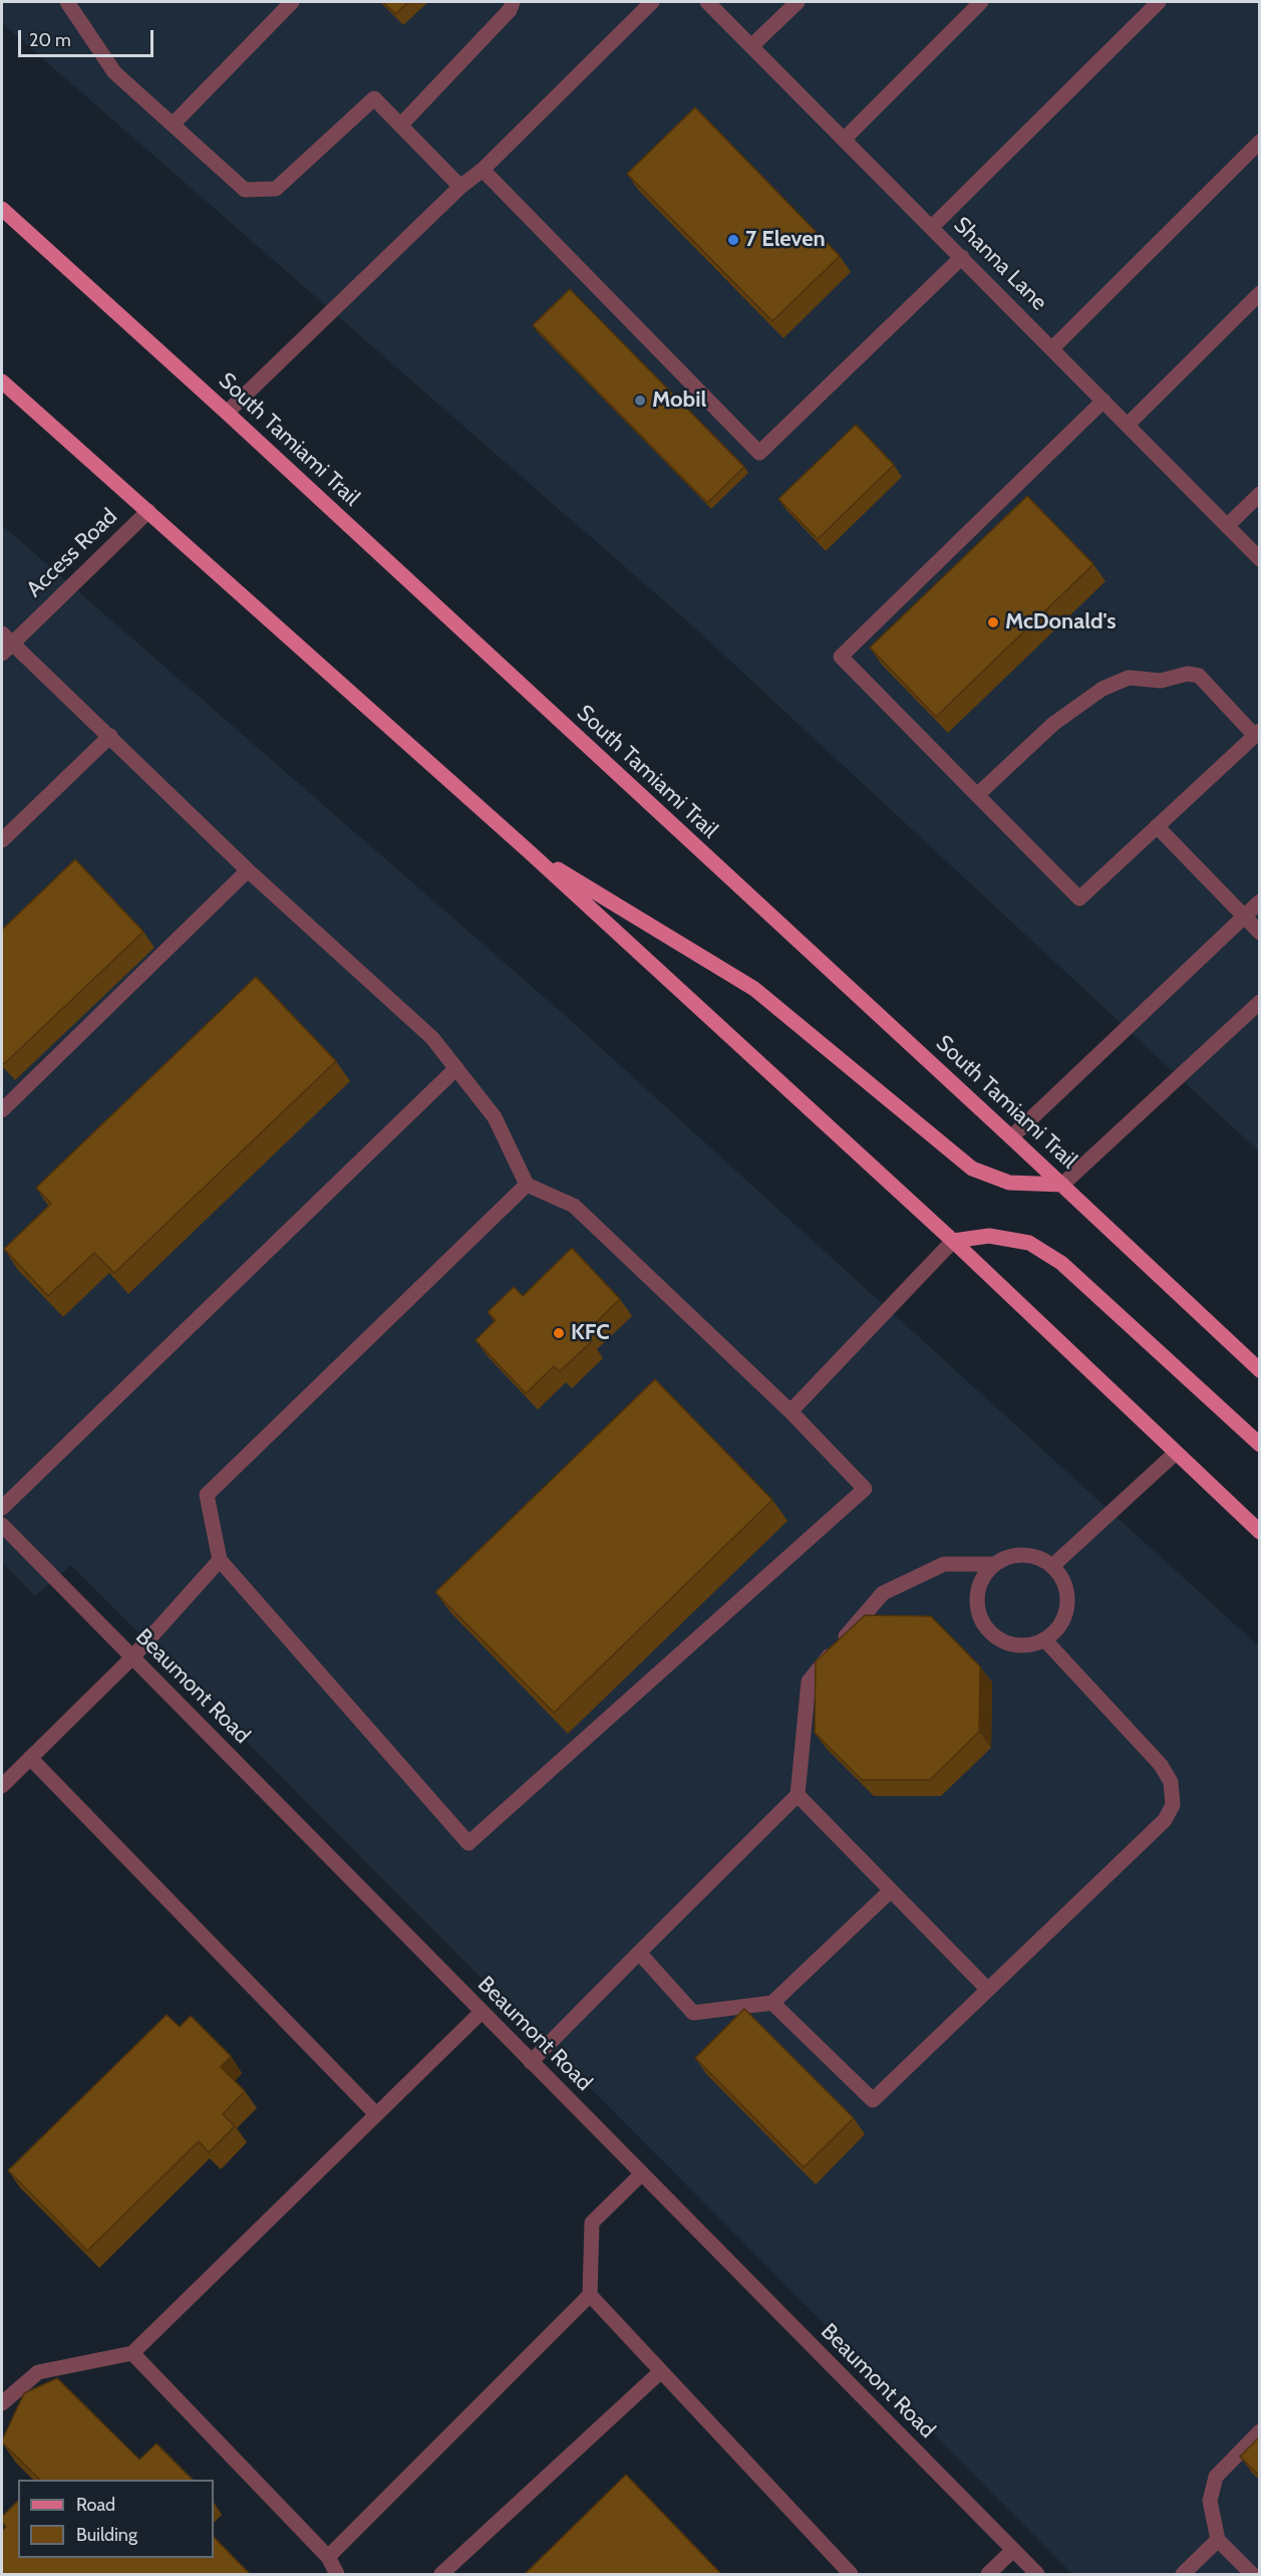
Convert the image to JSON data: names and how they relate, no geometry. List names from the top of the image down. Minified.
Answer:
{"streets":{"main road":["South Tamiami Trail"],"street":["Shanna Lane","Access Road","Beaumont Road"]},"places":["7 Eleven","Mobil","McDonald's","KFC"],"legend":["Road","Building"],"scale_bar":"20 m"}
